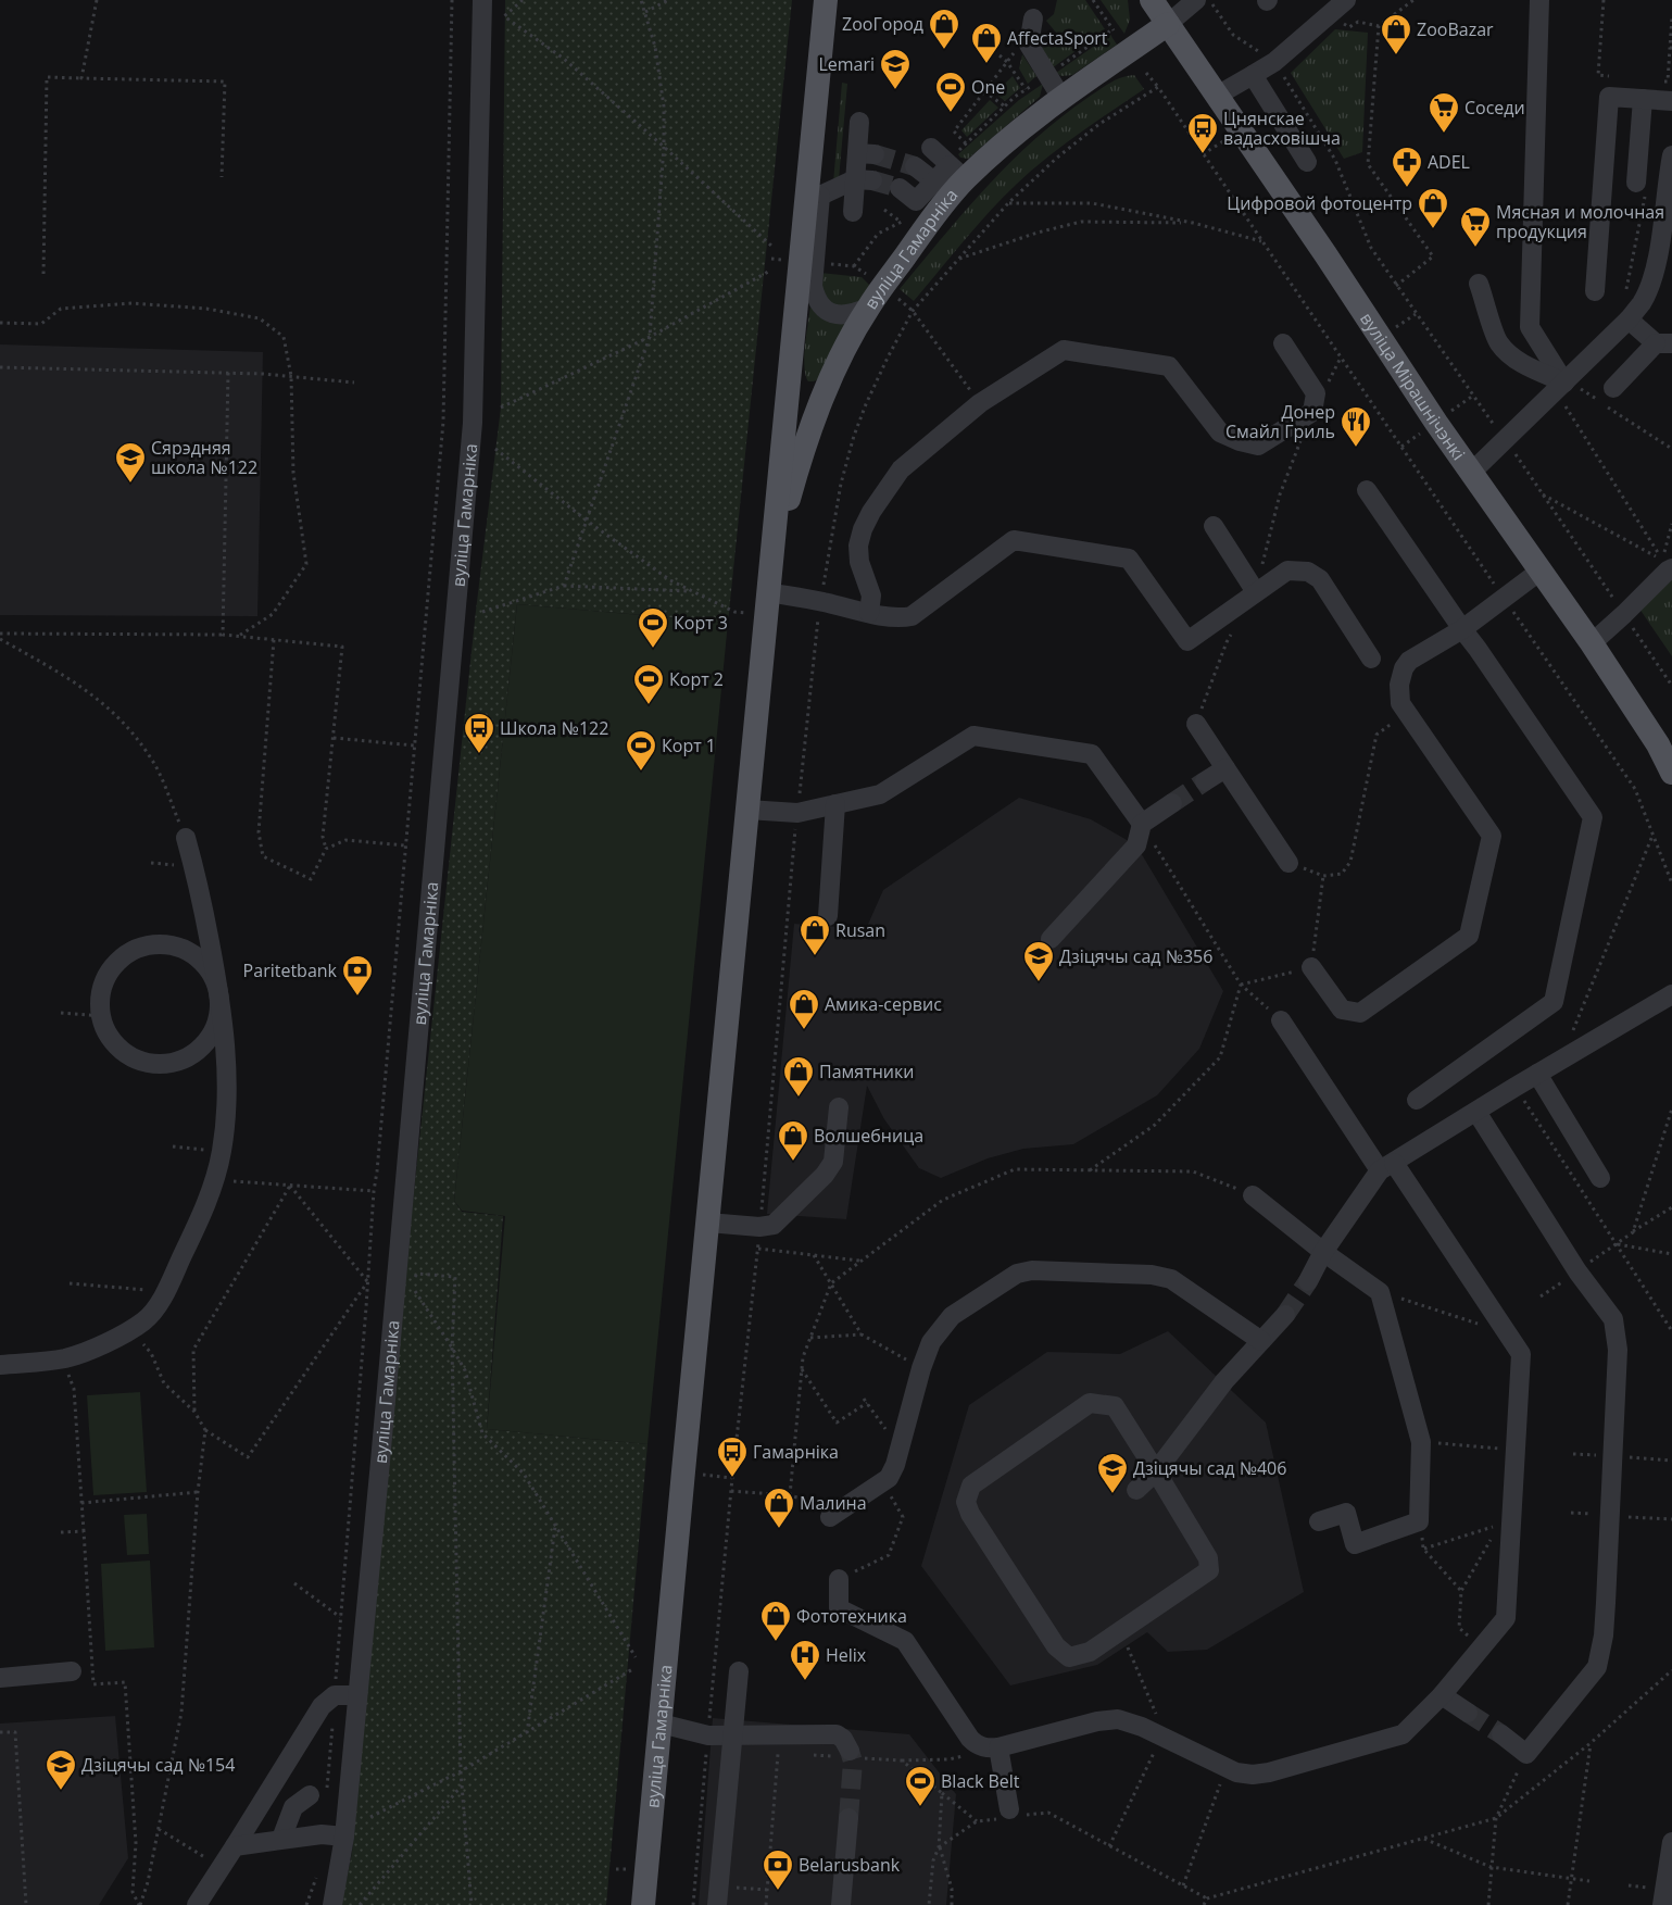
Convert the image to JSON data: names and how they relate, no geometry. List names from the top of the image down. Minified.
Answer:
{"streets":{"main road":["вуліца Гамарніка","вуліца Мірашнічэнкі"]},"crossings":[["вуліца Гамарніка","вуліца Мірашнічэнкі"]],"places":{"shop":["ZooГород","ZooBazar","AffectaSport","Цифровой фотоцентр","Rusan","Амика-сервис","Памятники","Волшебница","Малина","Фототехника"],"school or university":["Lemari","Сярэдняя школа №122","Дзіцячы сад №356","Дзіцячы сад №406","Дзіцячы сад №154"],"sports":["One","Корт 3","Корт 2","Корт 1","Black Belt"],"supermarket":["Соседи","Мясная и молочная продукция"],"bus stop":["Цнянскае вадасховішча","Школа №122","Гамарніка"],"pharmacy":["ADEL"],"restaurant":["Донер Смайл Гриль"],"bank":["Paritetbank","Belarusbank"],"hospital":["Helix"]}}
